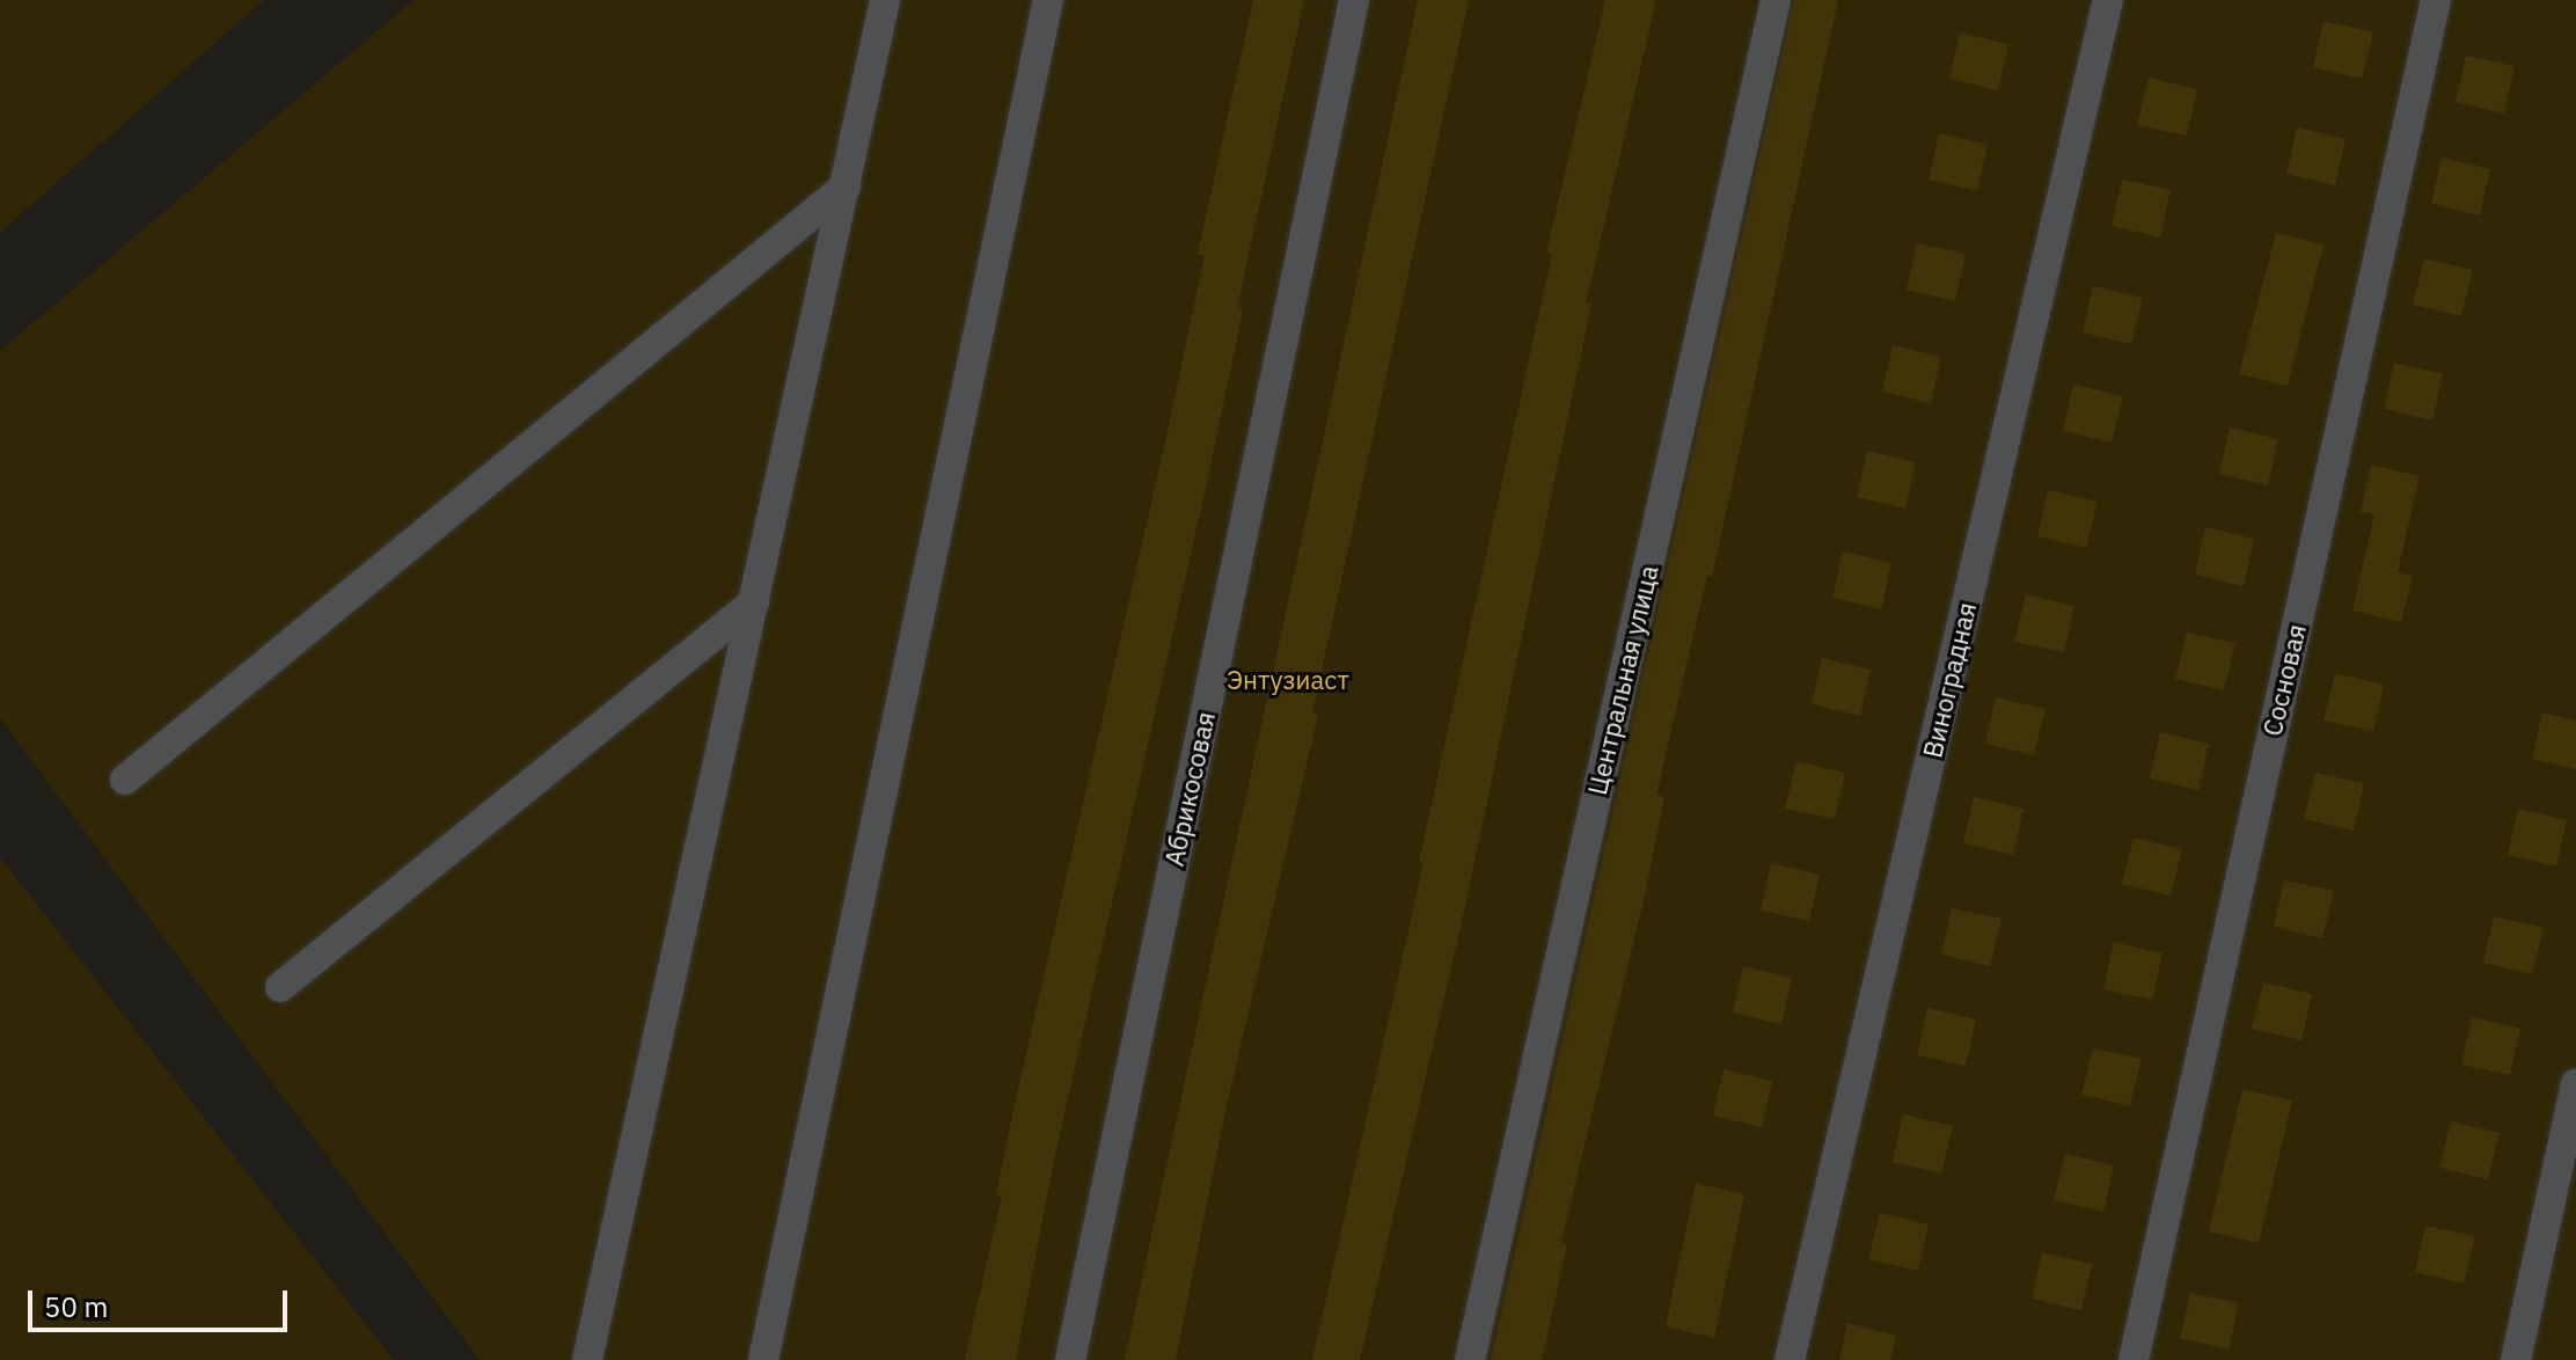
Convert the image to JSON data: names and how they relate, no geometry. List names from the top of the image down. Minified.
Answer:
{"streets":{"street":["Центральная улица","Виноградная","Сосновая","Абрикосовая"]},"parks":["Энтузиаст"],"scale_bar":"50 m"}
